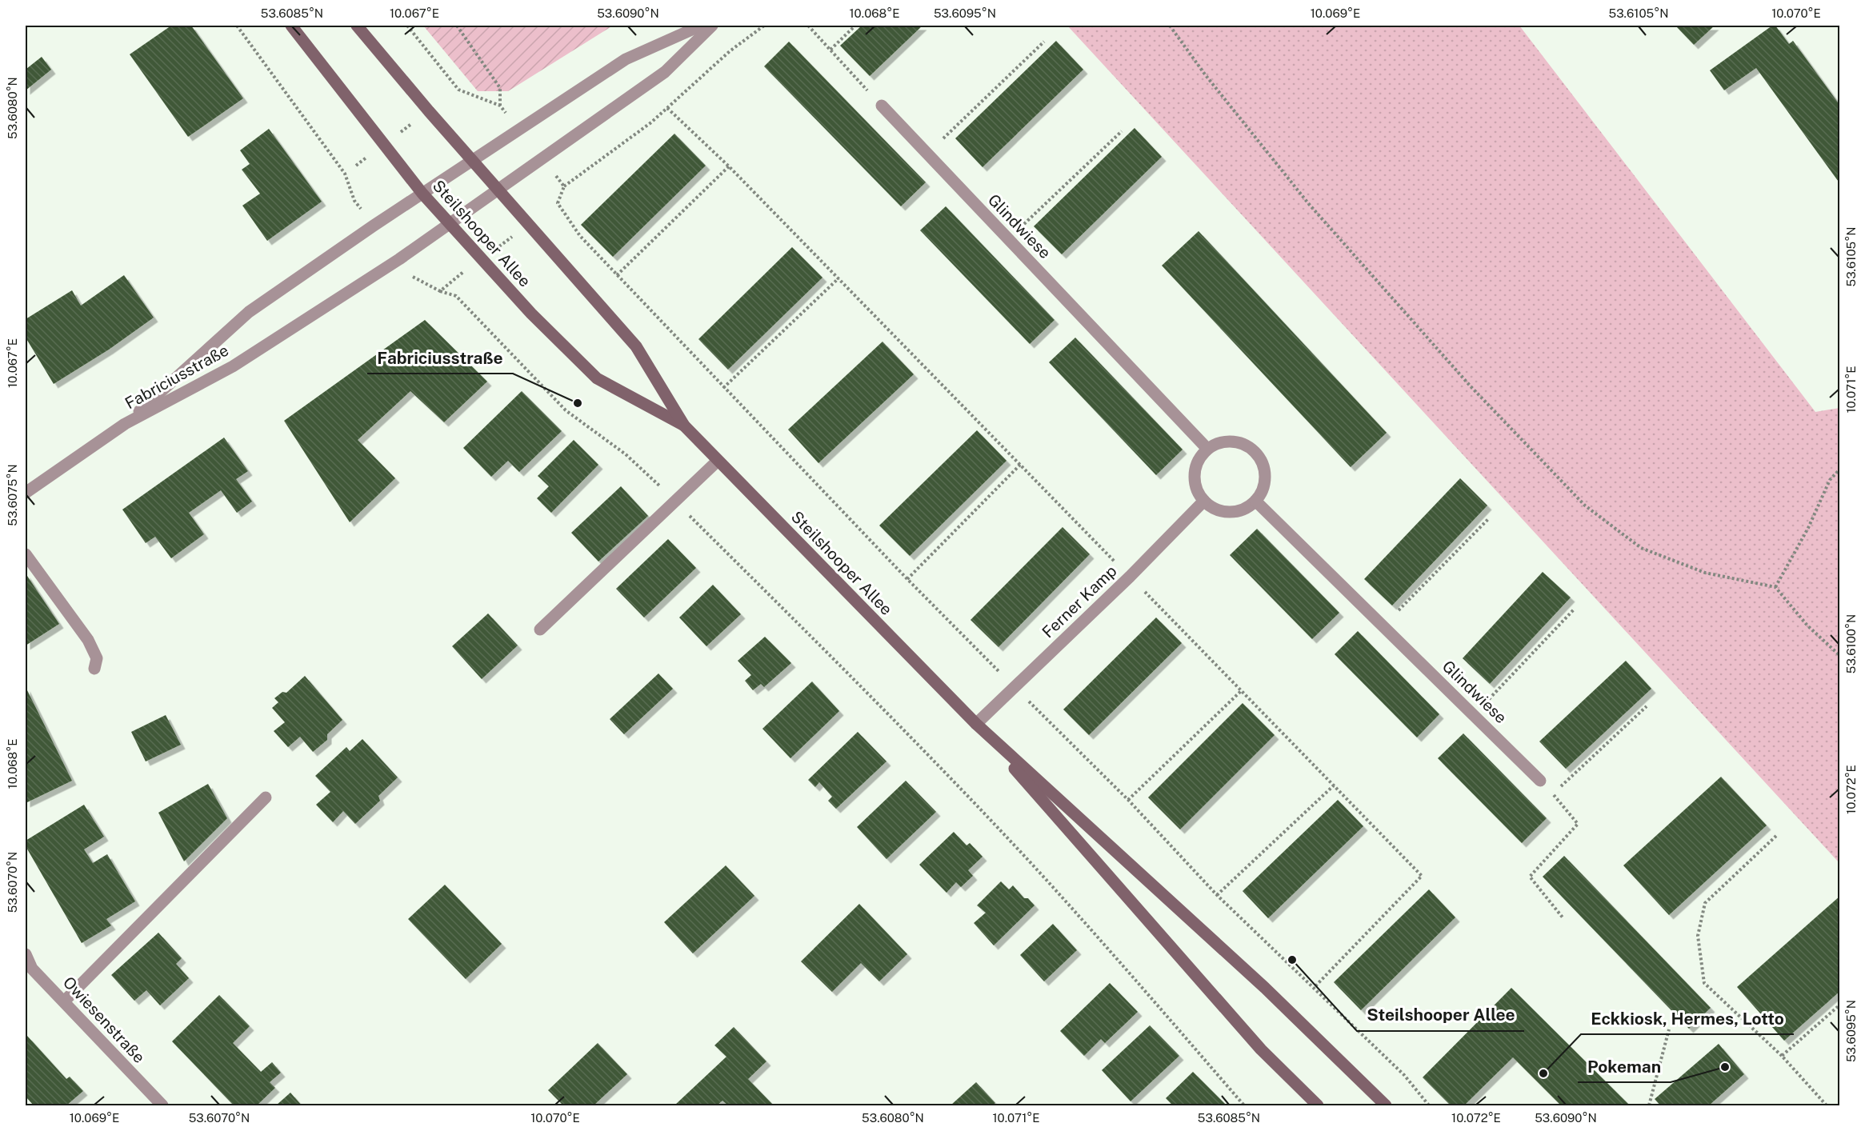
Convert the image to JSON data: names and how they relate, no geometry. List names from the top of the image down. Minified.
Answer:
{"streets":{"main road":["Steilshooper Allee"],"street":["Glindwiese","Fabriciusstraße","Ferner Kamp","Owiesenstraße"]},"crossings":[["Glindwiese","Ferner Kamp"],["Steilshooper Allee","Fabriciusstraße"],["Steilshooper Allee","Ferner Kamp"]],"places":["Fabriciusstraße","Steilshooper Allee","Pokeman","Eckkiosk, Hermes, Lotto"],"coordinates":["53.6085°N","10.067°E","53.6090°N","10.068°E","53.6095°N","10.069°E","53.6105°N","10.070°E","53.6080°N","10.071°E","53.6075°N","53.6100°N","10.072°E","53.6070°N"]}
